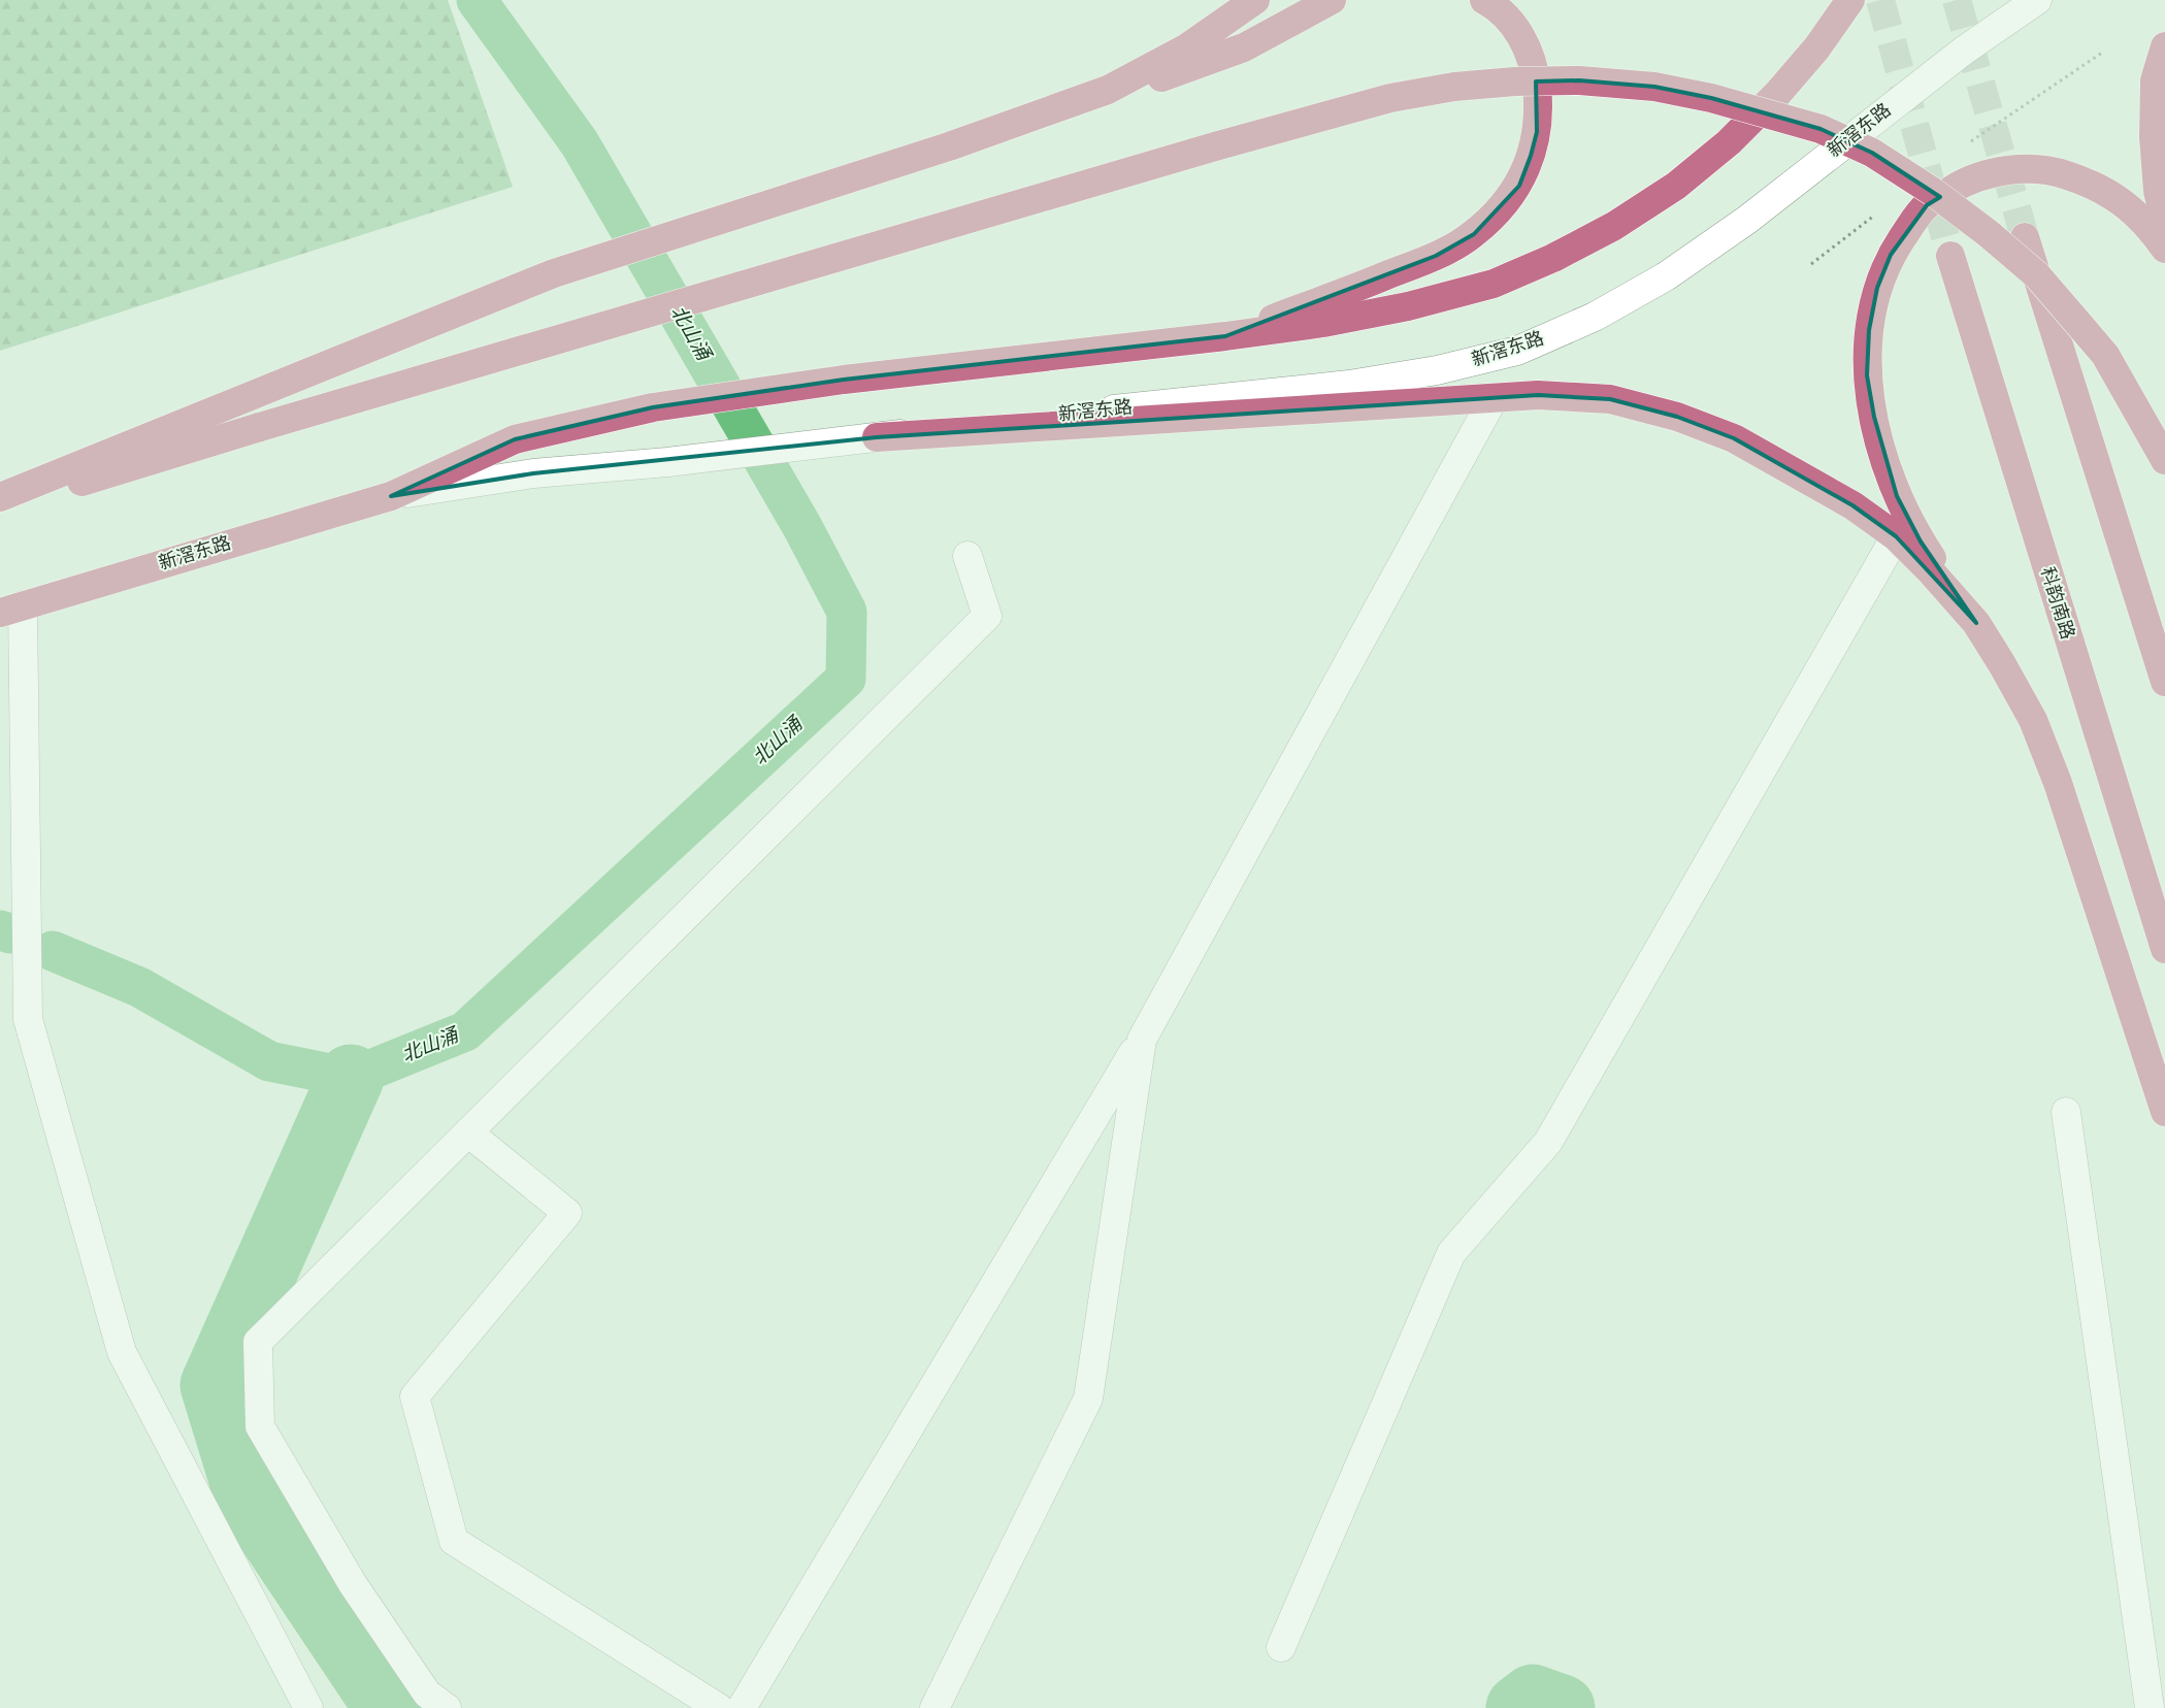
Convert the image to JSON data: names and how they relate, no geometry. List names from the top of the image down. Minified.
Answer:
{"streets":{"highway":["新滘东路","科韵南路"]},"water":["北山涌"]}
